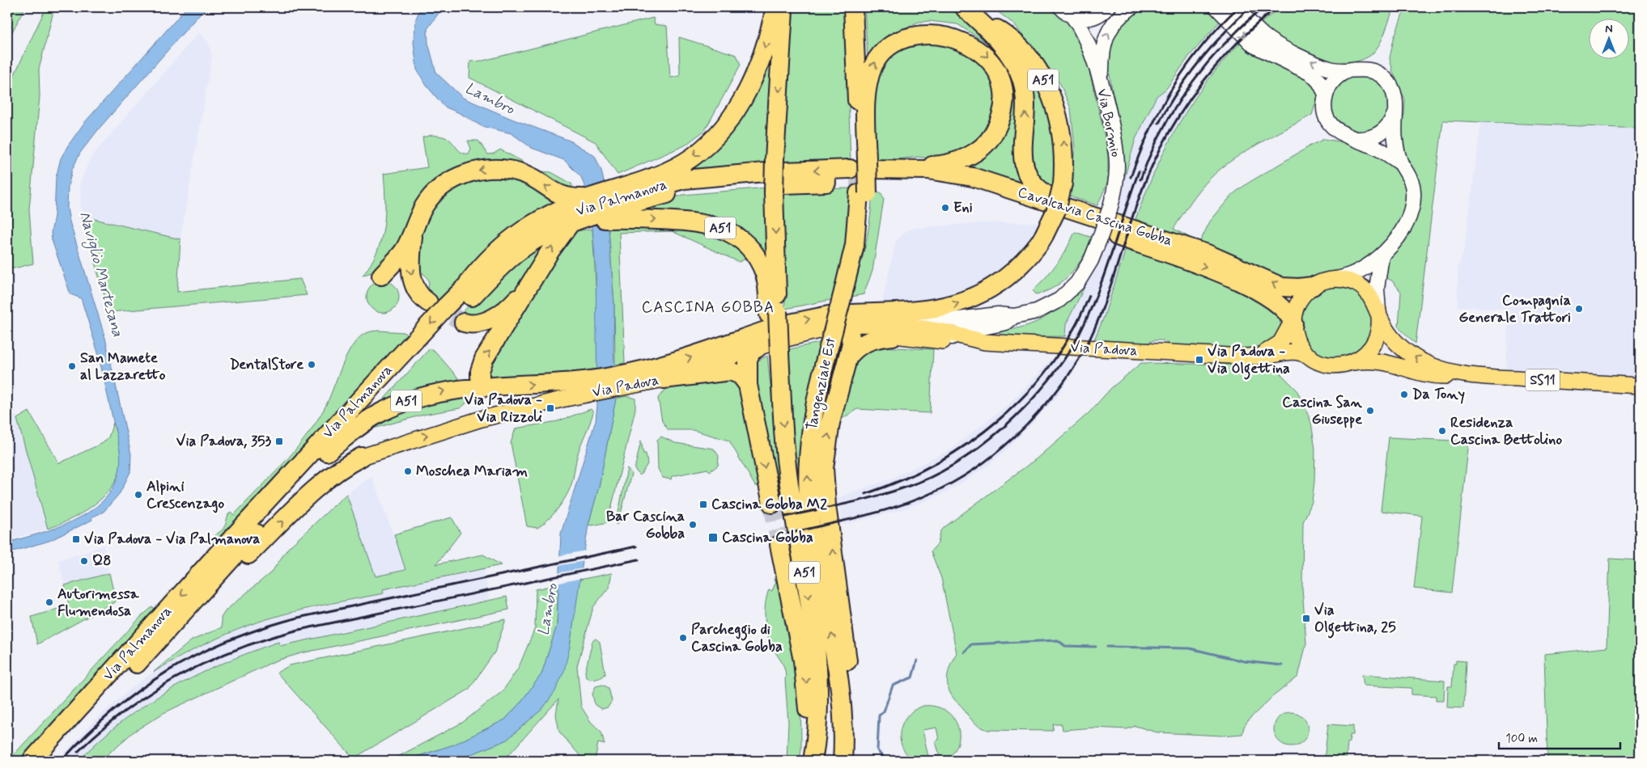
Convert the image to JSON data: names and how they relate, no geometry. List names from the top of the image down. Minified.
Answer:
{"streets":{"highway":["A51","Via Palmanova","Cavalcavia Cascina Gobba","Tangenziale Est"],"main road":["Via Bormio","Via Padova","SS11"]},"crossings":[["A51","Via Palmanova"],["A51","Via Padova"],["A51","Tangenziale Est"],["Via Bormio","Via Padova"],["Via Palmanova","Cavalcavia Cascina Gobba"],["Via Palmanova","Tangenziale Est"],["Cavalcavia Cascina Gobba","Via Padova"],["Cavalcavia Cascina Gobba","SS11"],["Cavalcavia Cascina Gobba","Tangenziale Est"],["Via Padova","SS11"],["Via Padova","Tangenziale Est"]],"districts":["CASCINA GOBBA"],"water":["Lambro","Naviglio Martesana"],"places":{"other":["Eni","Compagnia Generale Trattori","DentalStore","San Mamete al Lazzaretto","Da Tony","Cascina San Giuseppe","Residenza Cascina Bettolino","Moschea Mariam","Alpini Crescenzago","Bar Cascina Gobba","Q8","Autorimessa Flumendosa","Parcheggio di Cascina Gobba"],"transit":["Via Padova - Via Olgettina","Via Padova - Via Rizzoli","Via Padova, 353","Cascina Gobba M2","Cascina Gobba","Via Padova - Via Palmanova","Via Olgettina, 25"]},"scale_bar":"100 m","north":"top"}
